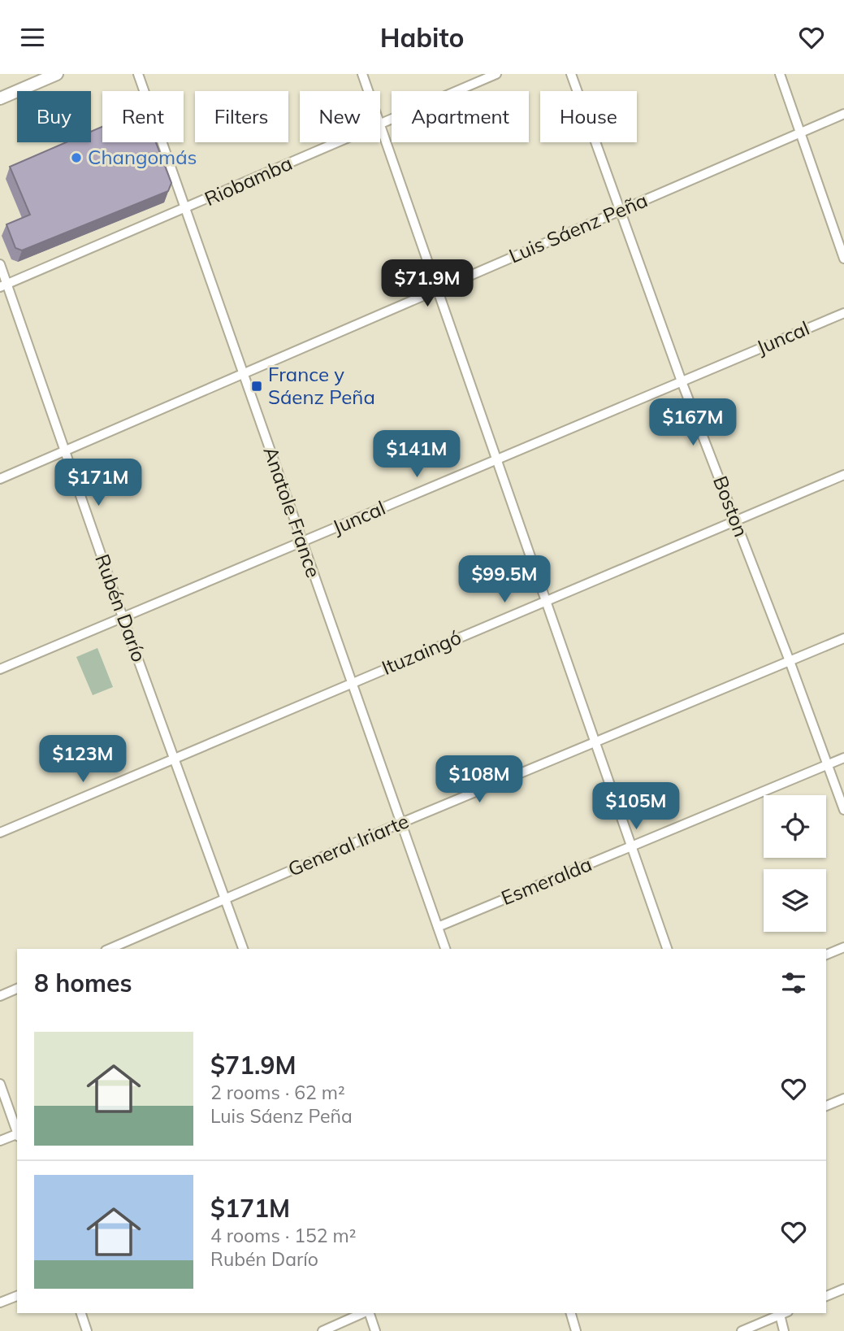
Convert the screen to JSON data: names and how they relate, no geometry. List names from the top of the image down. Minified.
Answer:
{"streets":{"street":["Riobamba","Luis Sáenz Peña","Juncal","Boston","Anatole France","Rubén Darío","Ituzaingó","General Iriarte","Esmeralda"]},"crossings":[["Riobamba","Anatole France"],["Riobamba","Rubén Darío"],["Luis Sáenz Peña","Boston"],["Luis Sáenz Peña","Anatole France"],["Luis Sáenz Peña","Rubén Darío"],["Juncal","Boston"],["Juncal","Anatole France"],["Juncal","Rubén Darío"],["Boston","Ituzaingó"],["Boston","General Iriarte"],["Boston","Esmeralda"],["Anatole France","Ituzaingó"],["Anatole France","General Iriarte"],["Anatole France","Esmeralda"],["Rubén Darío","Ituzaingó"],["Rubén Darío","General Iriarte"]],"places":{"other":["Changomás"],"transit":["France y Sáenz Peña"]},"page":{"header":"Habito","chip":["Buy","Rent","Filters","New","Apartment","House"],"price":["$71.9M","$167M","$141M","$171M","$99.5M","$123M","$108M","$105M"],"heading":"8 homes","list":[{"name":"$71.9M","note":"2 rooms · 62 m² · Luis Sáenz Peña"},{"name":"$171M","note":"4 rooms · 152 m² · Rubén Darío"}]}}
